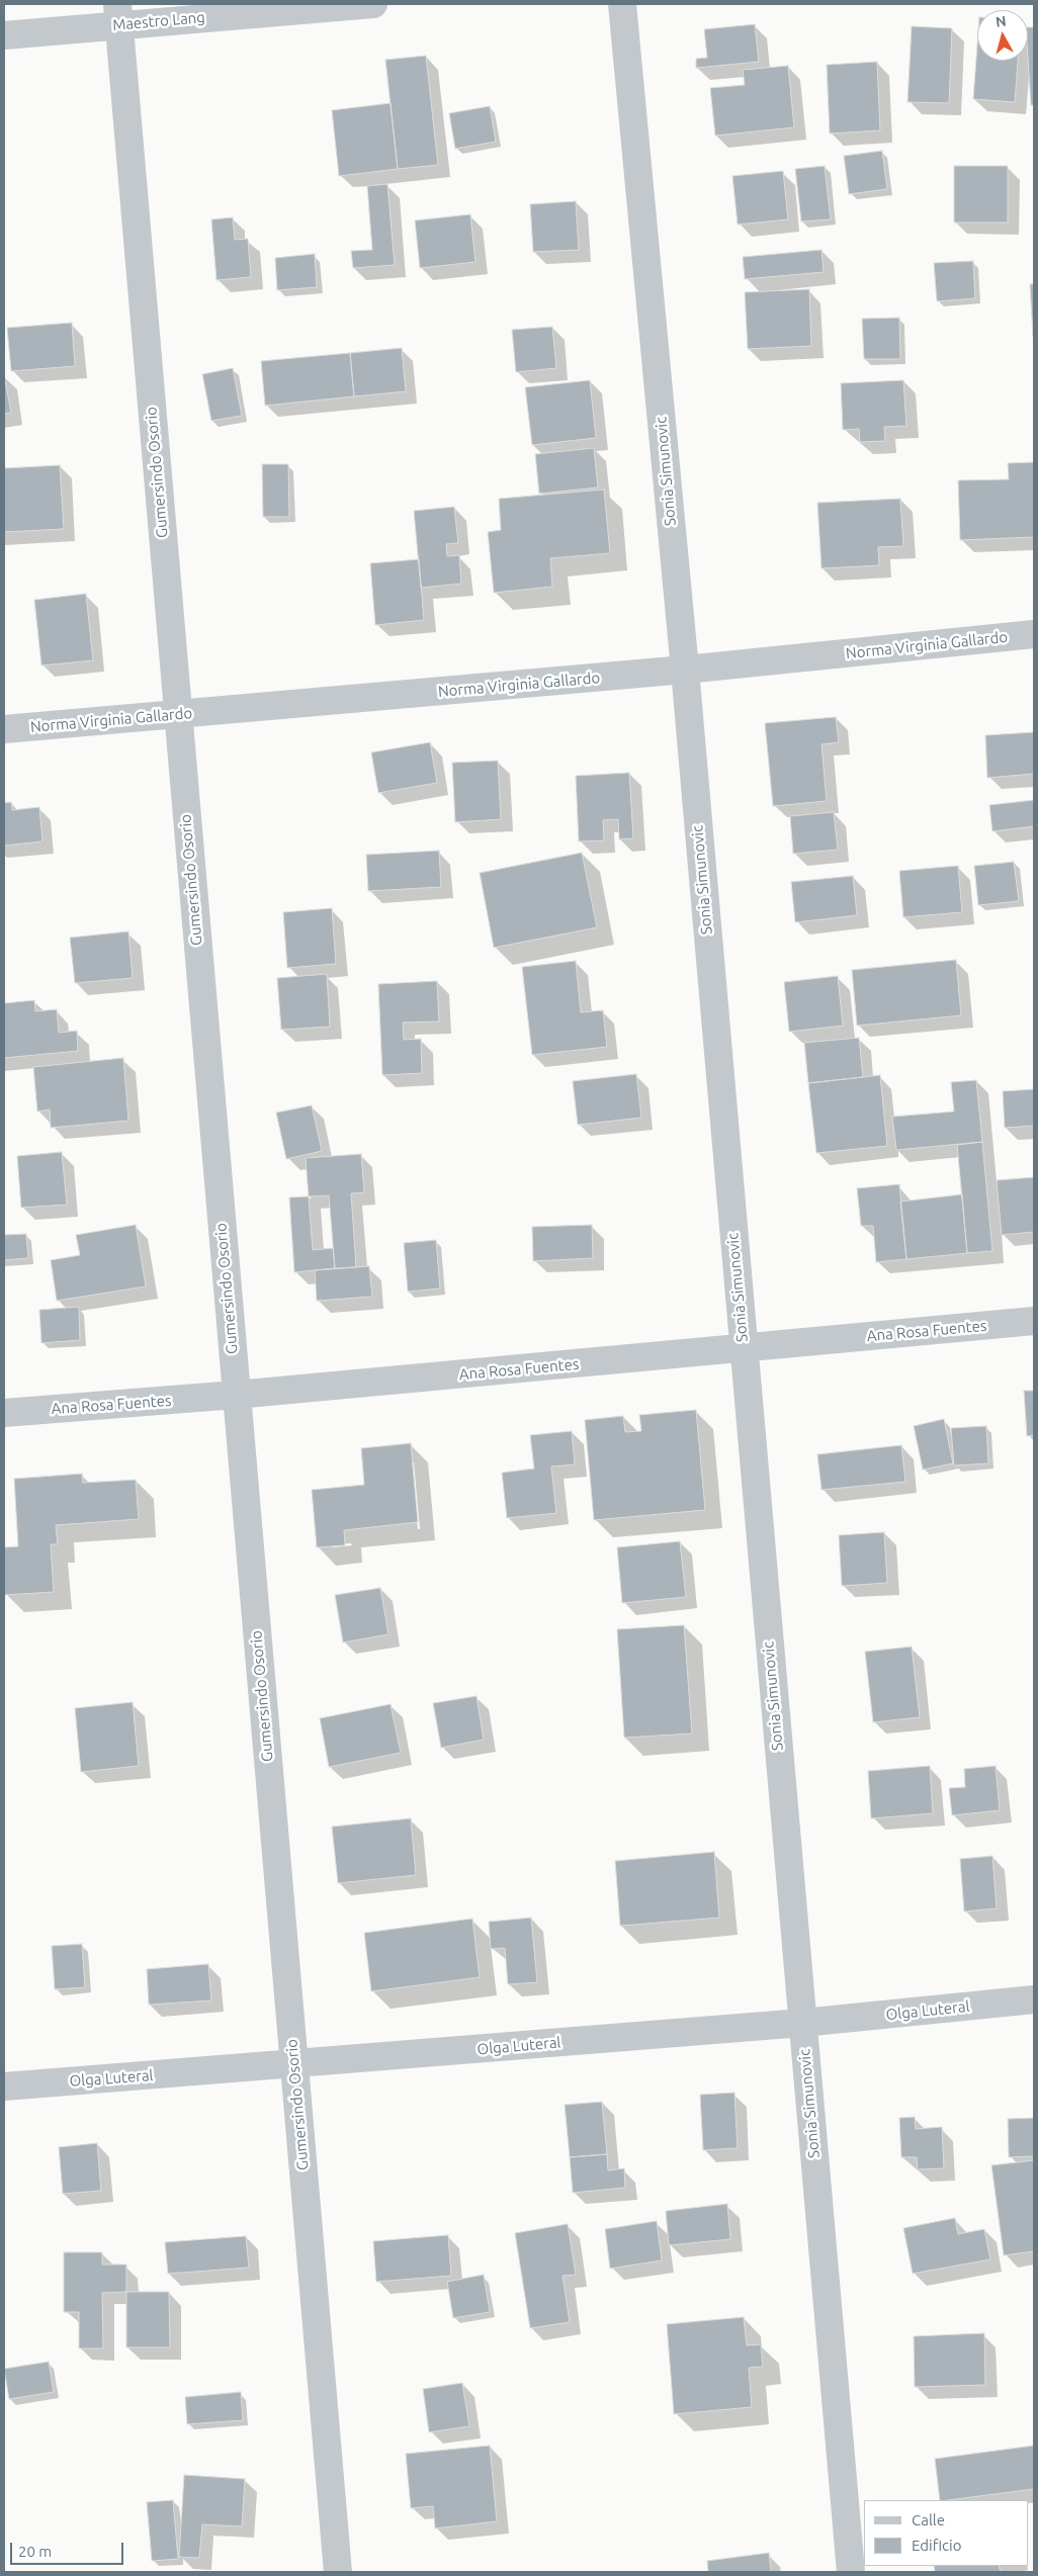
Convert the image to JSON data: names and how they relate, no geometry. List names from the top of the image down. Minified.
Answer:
{"streets":{"street":["Maestro Lang","Sonia Simunovic","Gumersindo Osorio","Norma Virginia Gallardo","Ana Rosa Fuentes","Olga Luteral"]},"crossings":[["Maestro Lang","Gumersindo Osorio"],["Sonia Simunovic","Norma Virginia Gallardo"],["Sonia Simunovic","Ana Rosa Fuentes"],["Sonia Simunovic","Olga Luteral"],["Gumersindo Osorio","Norma Virginia Gallardo"],["Gumersindo Osorio","Ana Rosa Fuentes"],["Gumersindo Osorio","Olga Luteral"]],"legend":["Calle","Edificio"],"scale_bar":"20 m","north":"top"}
